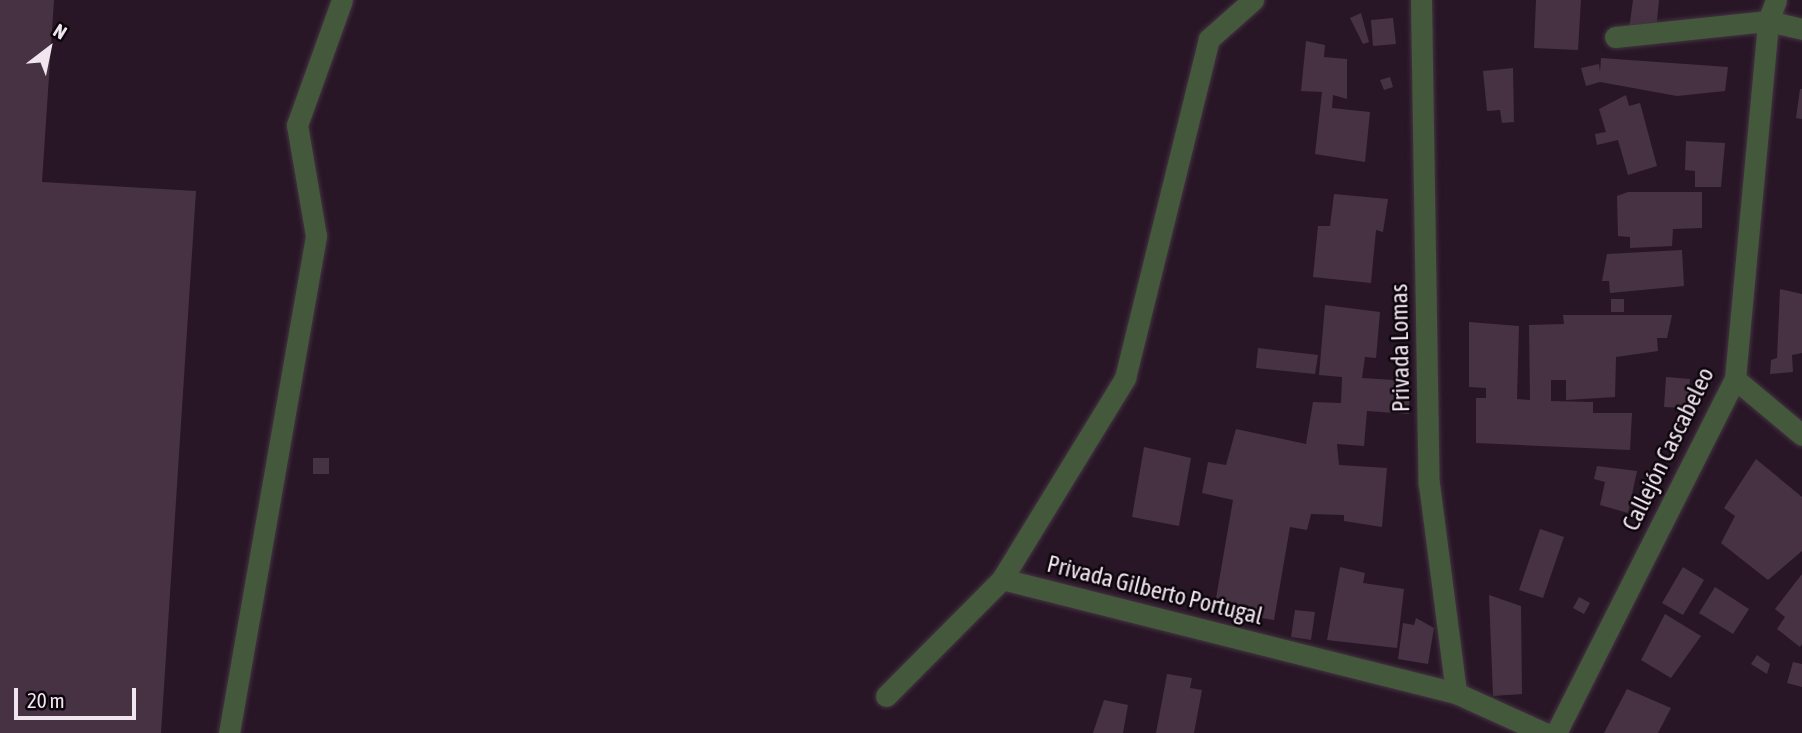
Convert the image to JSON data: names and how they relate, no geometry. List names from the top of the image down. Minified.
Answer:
{"streets":{"street":["Privada Lomas","Callejón Cascabeleo","Privada Gilberto Portugal"]},"crossings":[["Privada Lomas","Privada Gilberto Portugal"]],"scale_bar":"20 m","north":"top right"}
